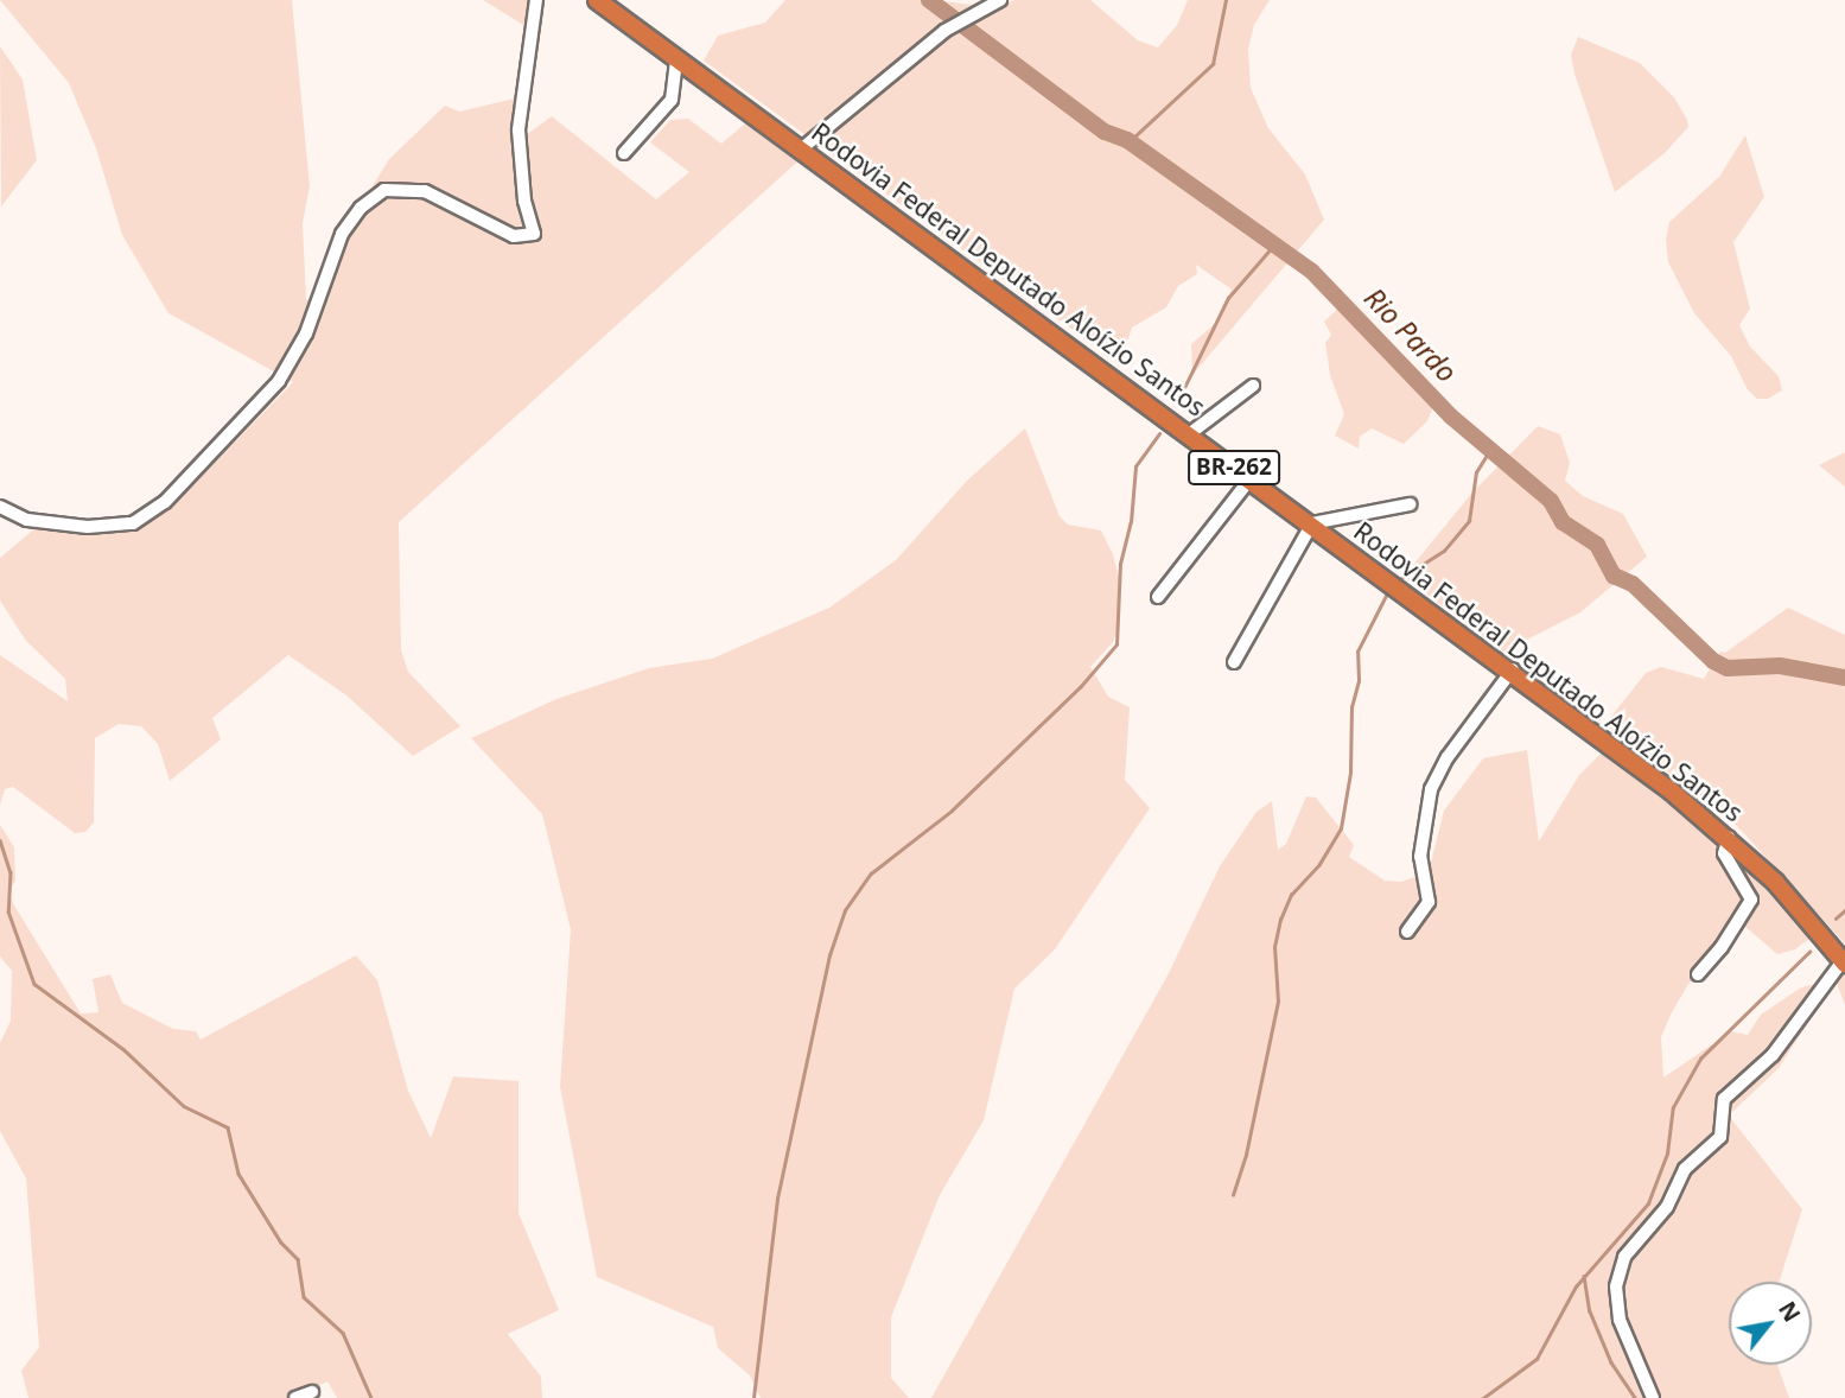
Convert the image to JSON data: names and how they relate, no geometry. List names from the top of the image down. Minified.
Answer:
{"streets":{"highway":["Rodovia Federal Deputado Aloízio Santos","BR-262"]},"water":["Rio Pardo"],"north":"top right"}
